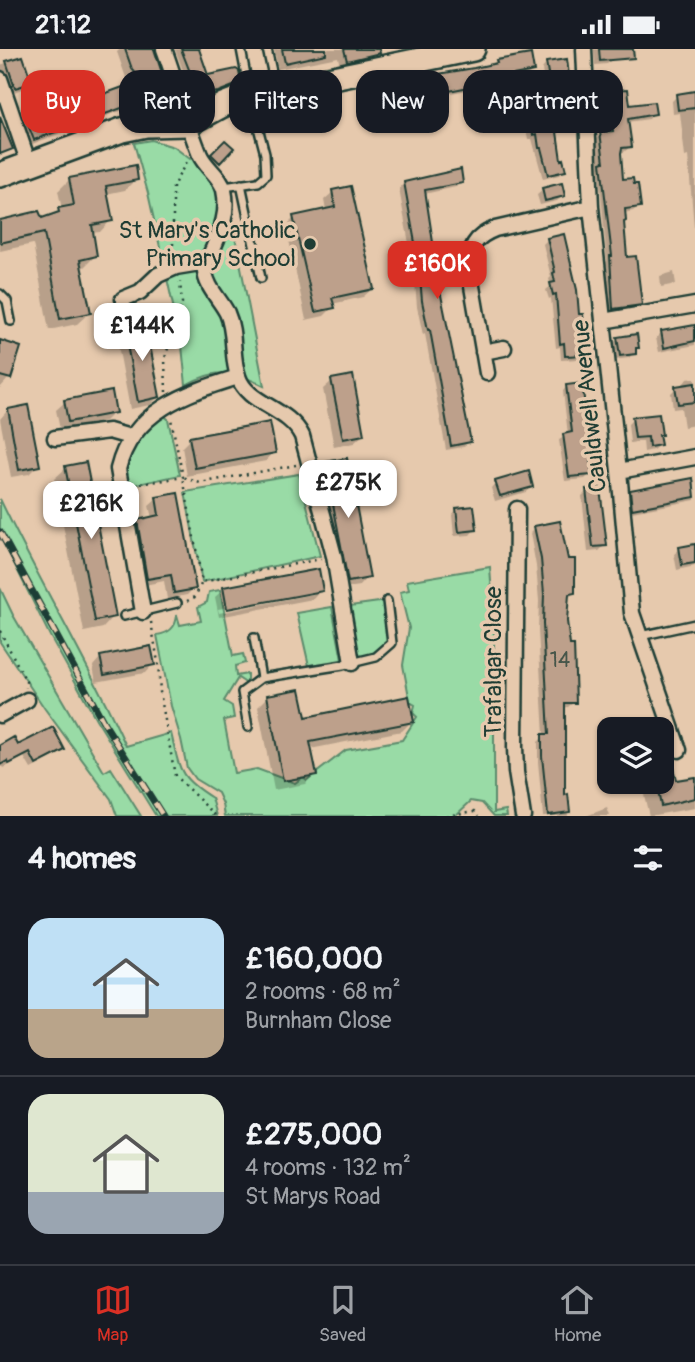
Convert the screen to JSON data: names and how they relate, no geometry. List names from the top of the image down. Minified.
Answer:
{"streets":{"street":["Cauldwell Avenue","Trafalgar Close"]},"places":["St Mary's Catholic Primary School"],"house_numbers":["14"],"page":{"status":"21:12","chip":["Buy","Rent","Filters","New","Apartment"],"price":["£160K","£144K","£275K","£216K"],"heading":"4 homes","list":[{"name":"£160,000","note":"2 rooms · 68 m² · Burnham Close"},{"name":"£275,000","note":"4 rooms · 132 m² · St Marys Road"}],"tabs":["Map","Saved","Home"]}}
